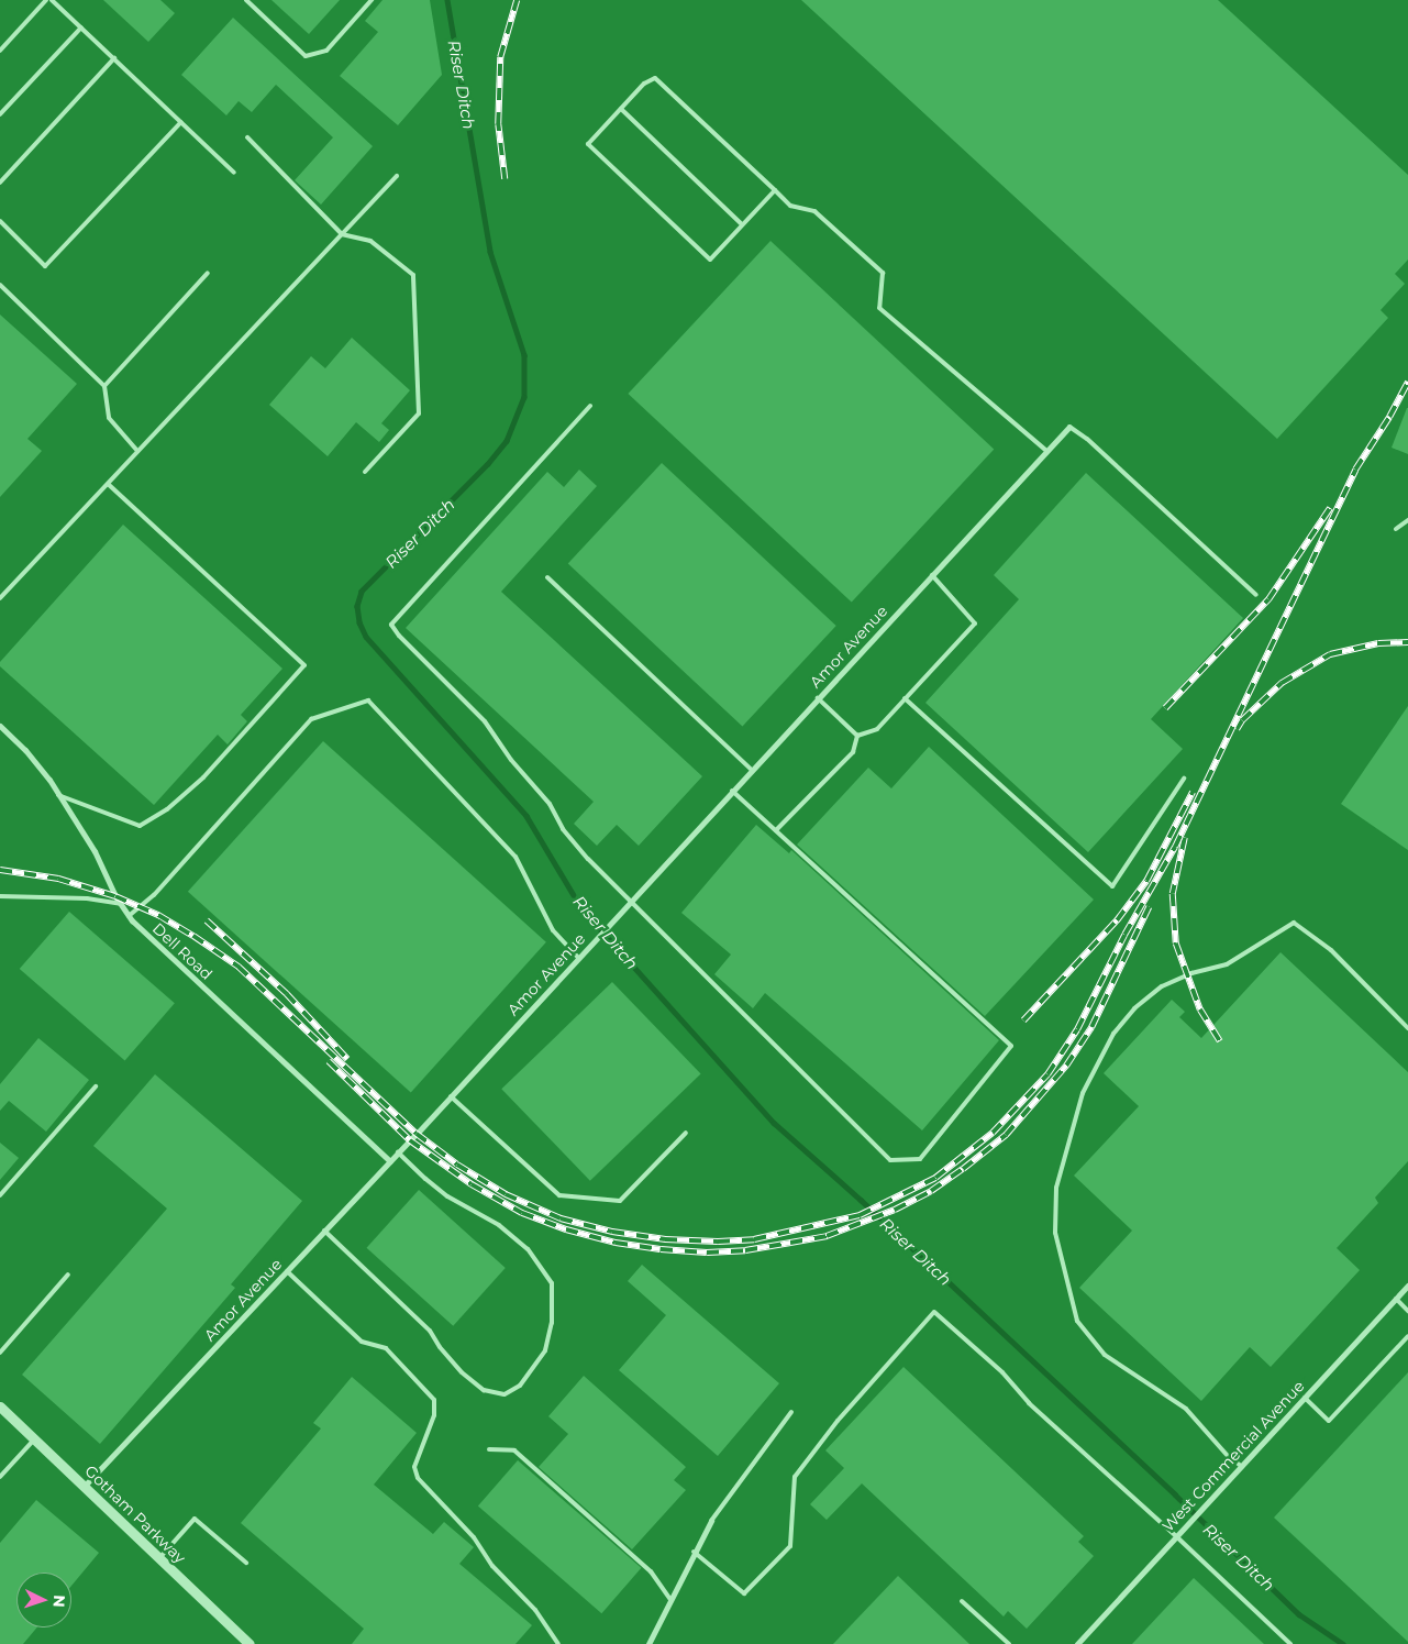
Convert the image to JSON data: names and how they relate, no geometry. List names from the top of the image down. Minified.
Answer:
{"streets":{"street":["Amor Avenue","Dell Road","West Commercial Avenue","Gotham Parkway"]},"crossings":[["Amor Avenue","Dell Road"],["Amor Avenue","Gotham Parkway"]],"water":["Riser Ditch"],"north":"right"}
